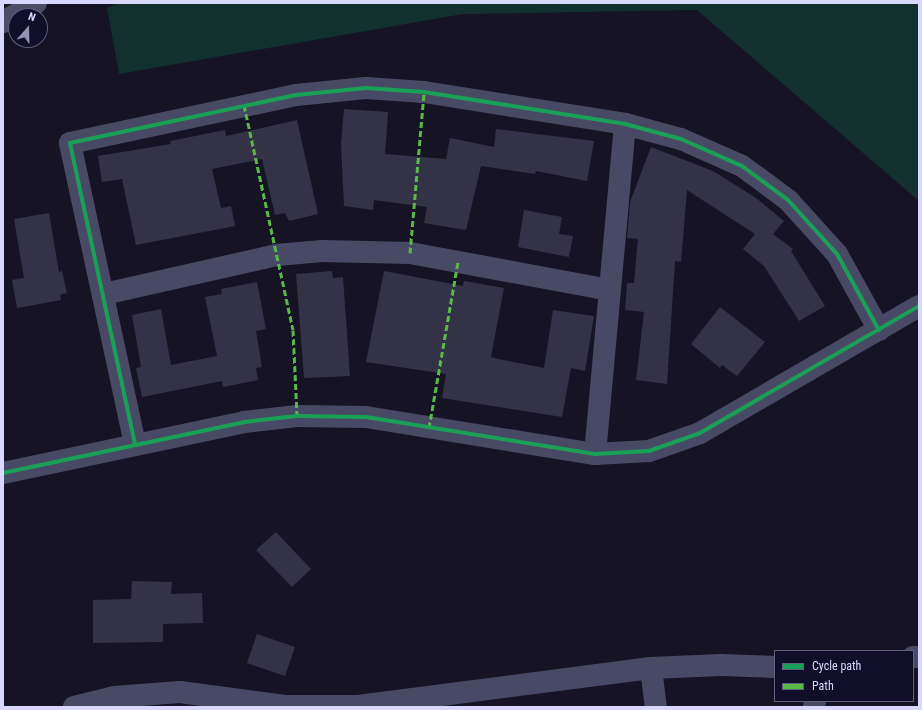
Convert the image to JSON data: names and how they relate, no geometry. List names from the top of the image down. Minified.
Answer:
{"legend":["Cycle path","Path"],"north":"top"}
